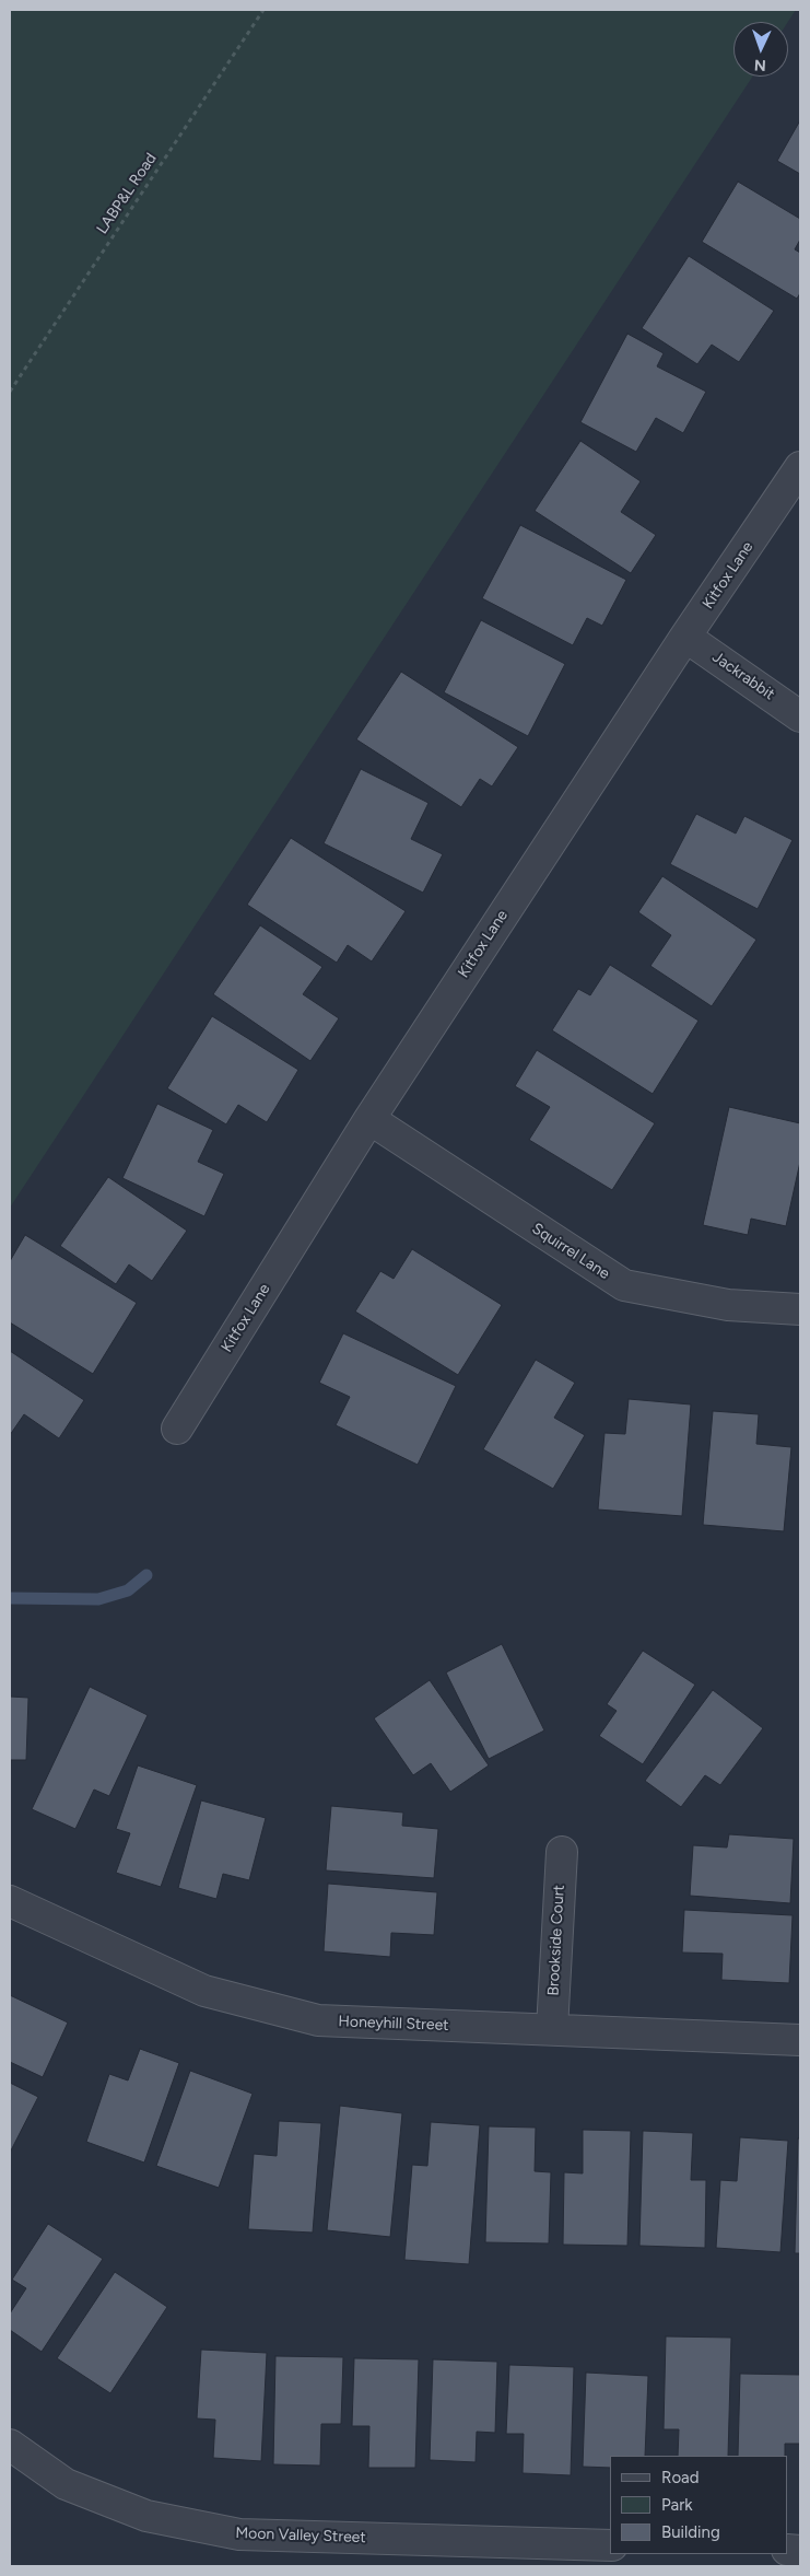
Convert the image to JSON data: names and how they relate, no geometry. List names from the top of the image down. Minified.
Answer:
{"streets":{"street":["Kitfox Lane","Jackrabbit","Squirrel Lane","Brookside Court","Honeyhill Street","Moon Valley Street"],"path":["LABP&L Road"]},"crossings":[["Kitfox Lane","Jackrabbit"],["Kitfox Lane","Squirrel Lane"],["Brookside Court","Honeyhill Street"]],"legend":["Road","Park","Building"],"north":"bottom"}
